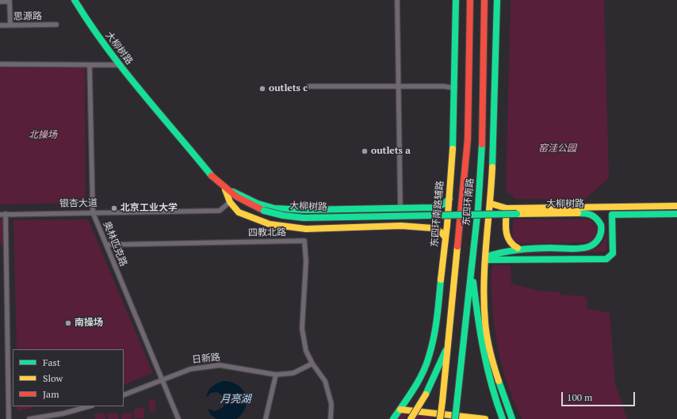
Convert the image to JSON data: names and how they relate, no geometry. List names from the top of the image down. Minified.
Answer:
{"streets":{"main road":["大柳树路","东四环南路","东四环南路辅路"],"street":["思源路","银杏大道","四教北路","奥林匹克路","日新路"]},"crossings":[["银杏大道","奥林匹克路"],["四教北路","奥林匹克路"],["四教北路","日新路"],["奥林匹克路","日新路"]],"water":["月亮湖"],"parks":["北操场","窑洼公园"],"places":["outlets c","outlets a","北京工业大学","南操场"],"legend":["Fast","Slow","Jam"],"scale_bar":"100 m"}
